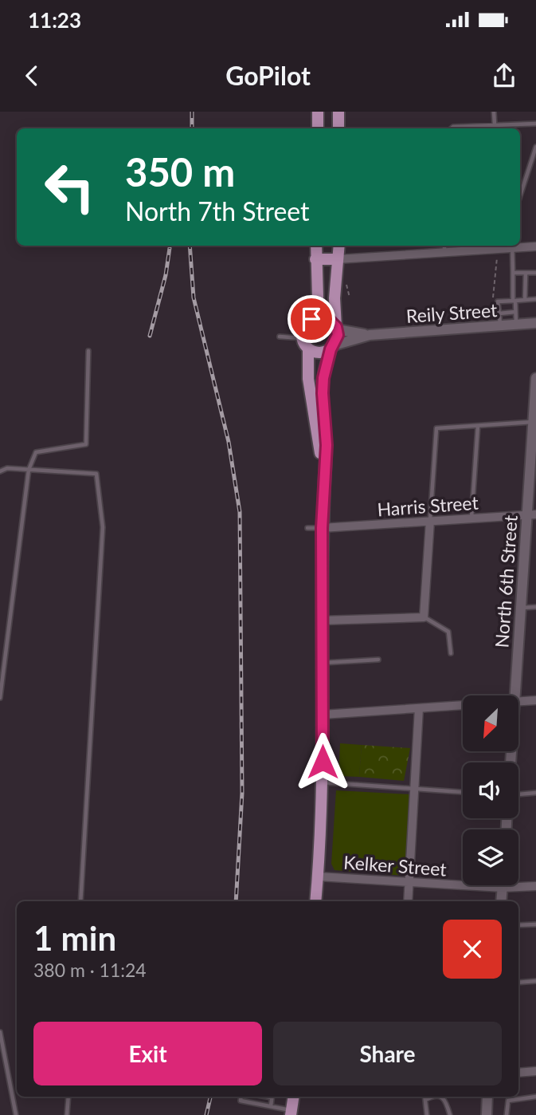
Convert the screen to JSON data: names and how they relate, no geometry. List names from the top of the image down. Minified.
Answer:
{"streets":{"main road":["Reily Street","North 6th Street"],"street":["Harris Street","Kelker Street"]},"crossings":[["Harris Street","North 6th Street"]],"north":"bottom left","page":{"status":"11:23","header":"GoPilot","turn":["350 m","North 7th Street"],"heading":["1 min","380 m · 11:24"],"buttons":["Exit","Share"]}}
